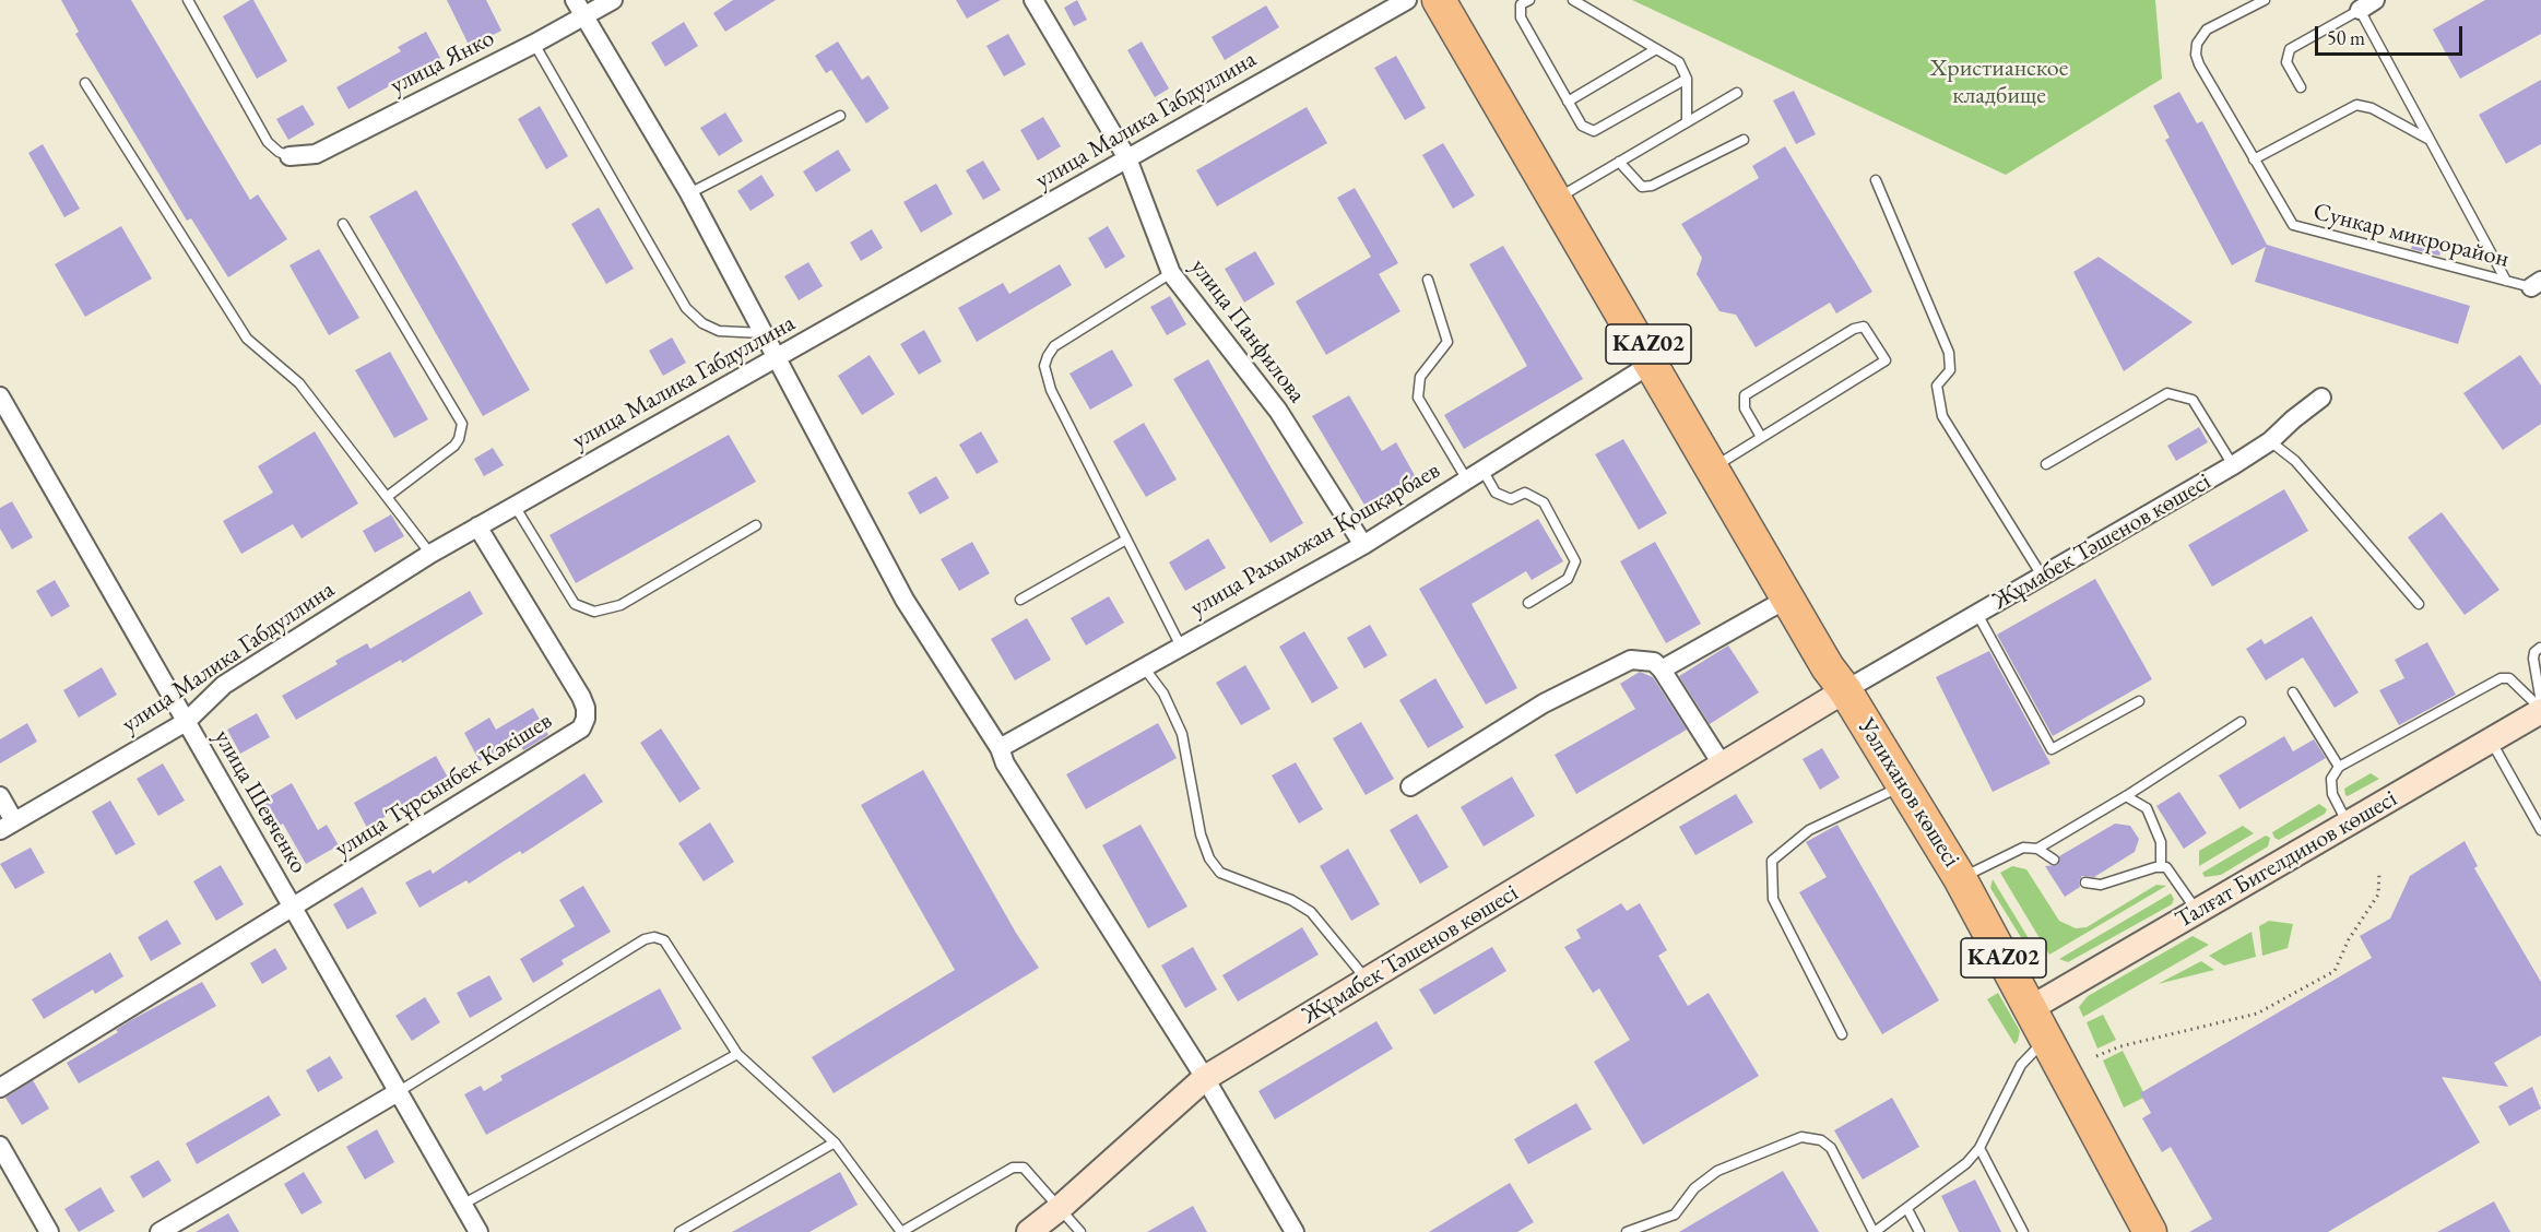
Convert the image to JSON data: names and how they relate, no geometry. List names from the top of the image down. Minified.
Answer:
{"streets":{"highway":["KАZ02","Уәлиханов көшесі"],"main road":["Жұмабек Тәшенов көшесі","Талғат Бигелдинов көшесі"],"street":["улица Янко","улица Малика Габдуллина","улица Панфилова","улица Рахымжан Қошқарбаев","улица Тұрсынбек Кәкішев","улица Шевченко"],"lane":["Сункар микрорайон"]},"crossings":[["улица Малика Габдуллина","улица Панфилова"],["улица Малика Габдуллина","улица Тұрсынбек Кәкішев"],["улица Малика Габдуллина","улица Шевченко"],["улица Панфилова","улица Рахымжан Қошқарбаев"],["KАZ02","улица Рахымжан Қошқарбаев"],["KАZ02","Жұмабек Тәшенов көшесі"],["KАZ02","Уәлиханов көшесі"],["улица Рахымжан Қошқарбаев","Уәлиханов көшесі"],["Жұмабек Тәшенов көшесі","Уәлиханов көшесі"],["улица Тұрсынбек Кәкішев","улица Шевченко"],["Уәлиханов көшесі","Талғат Бигелдинов көшесі"]],"parks":["Христианское кладбище"],"scale_bar":"50 m"}
